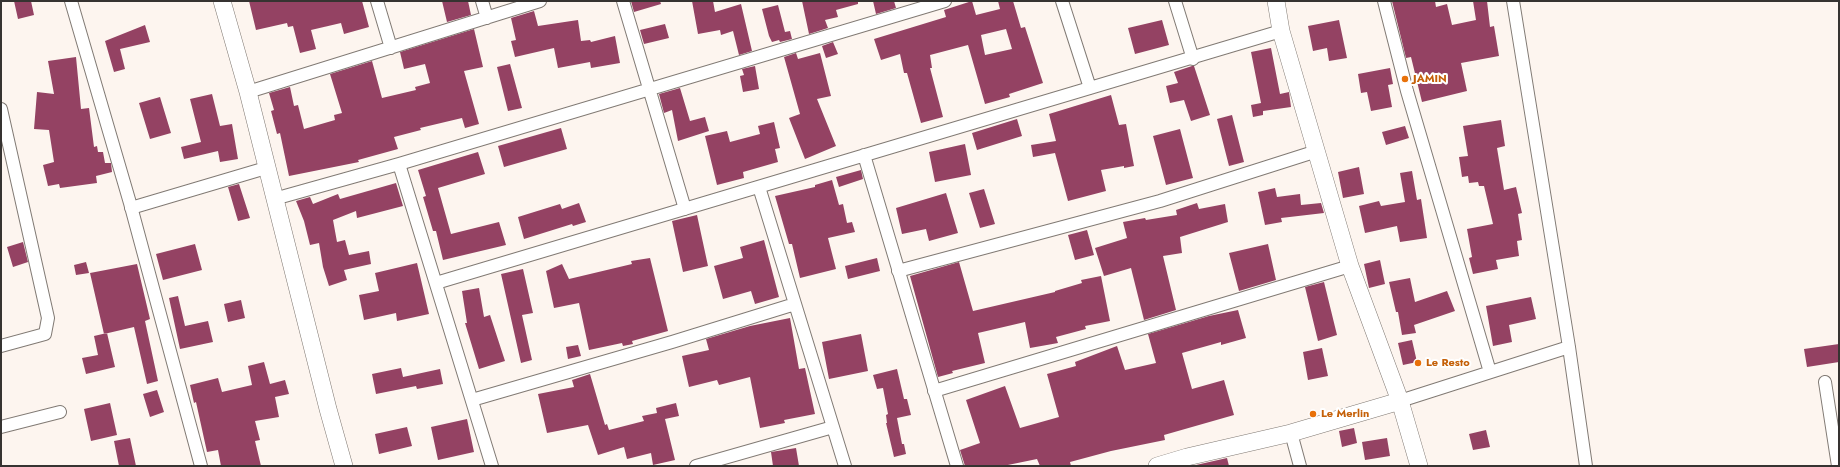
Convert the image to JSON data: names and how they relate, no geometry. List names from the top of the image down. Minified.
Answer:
{"places":["JAMIN","Le Resto","Le Merlin"]}
